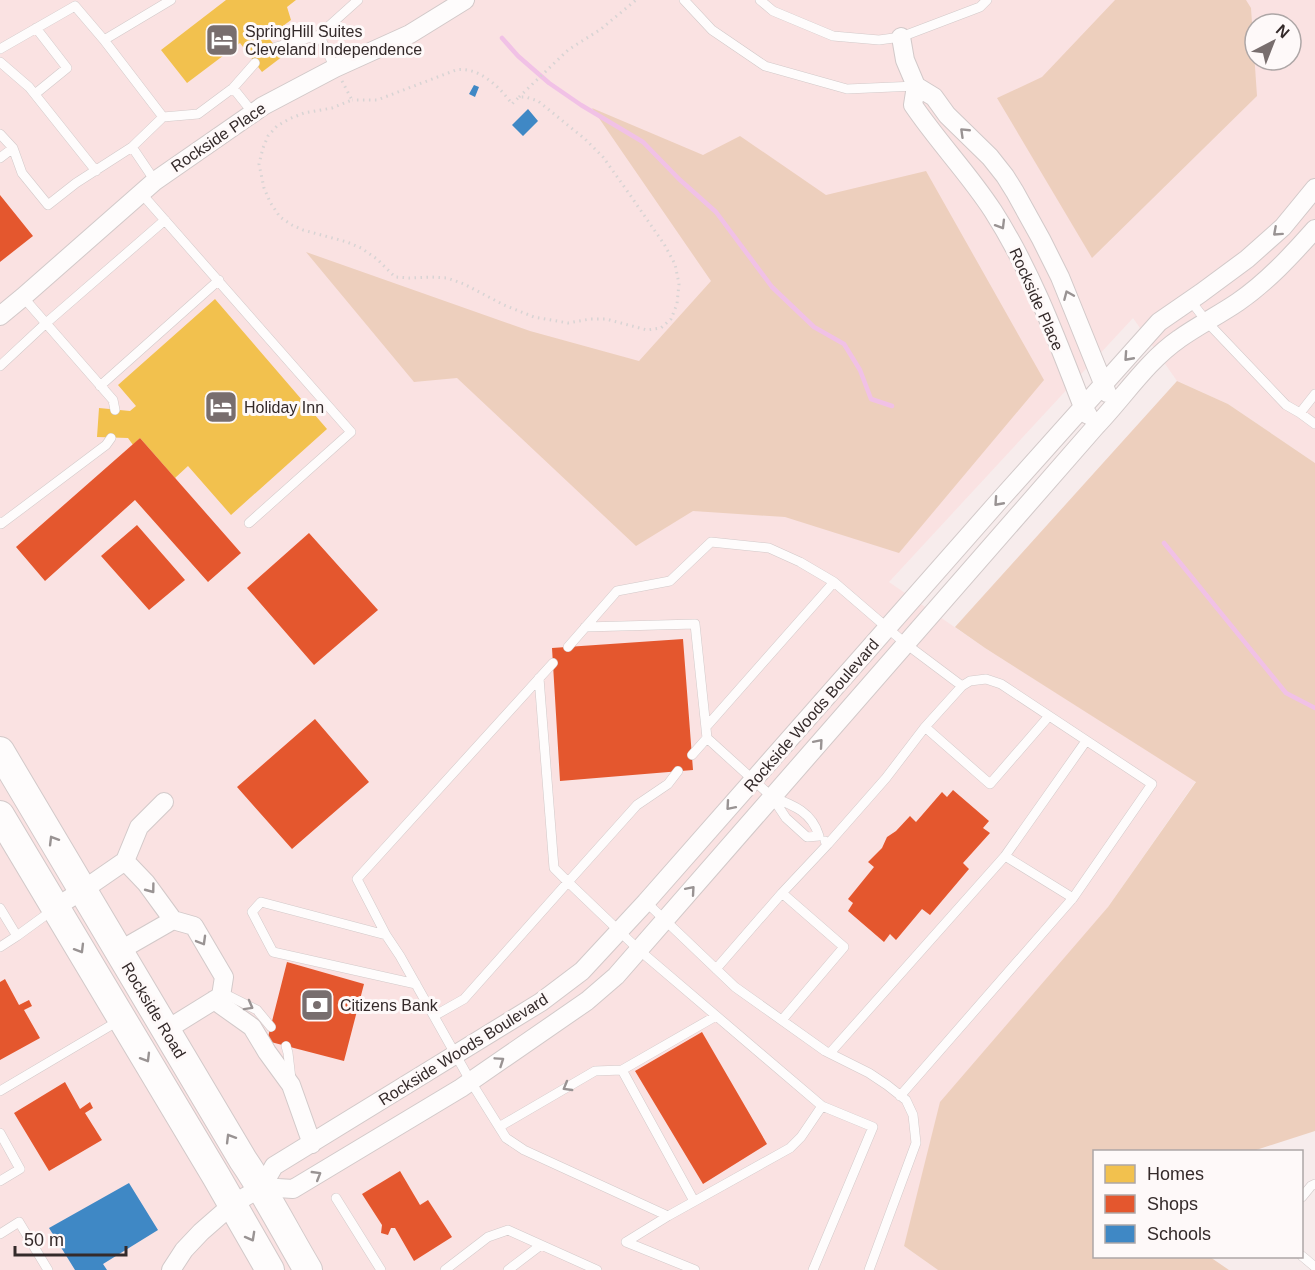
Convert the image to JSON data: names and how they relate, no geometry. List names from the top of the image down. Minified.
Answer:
{"streets":{"main road":["Rockside Road"],"street":["Rockside Place","Rockside Woods Boulevard"]},"crossings":[["Rockside Place","Rockside Woods Boulevard"],["Rockside Woods Boulevard","Rockside Road"]],"places":{"hotel":["SpringHill Suites Cleveland Independence","Holiday Inn"],"bank":["Citizens Bank"]},"legend":["Homes","Shops","Schools"],"scale_bar":"50 m","north":"top right"}
